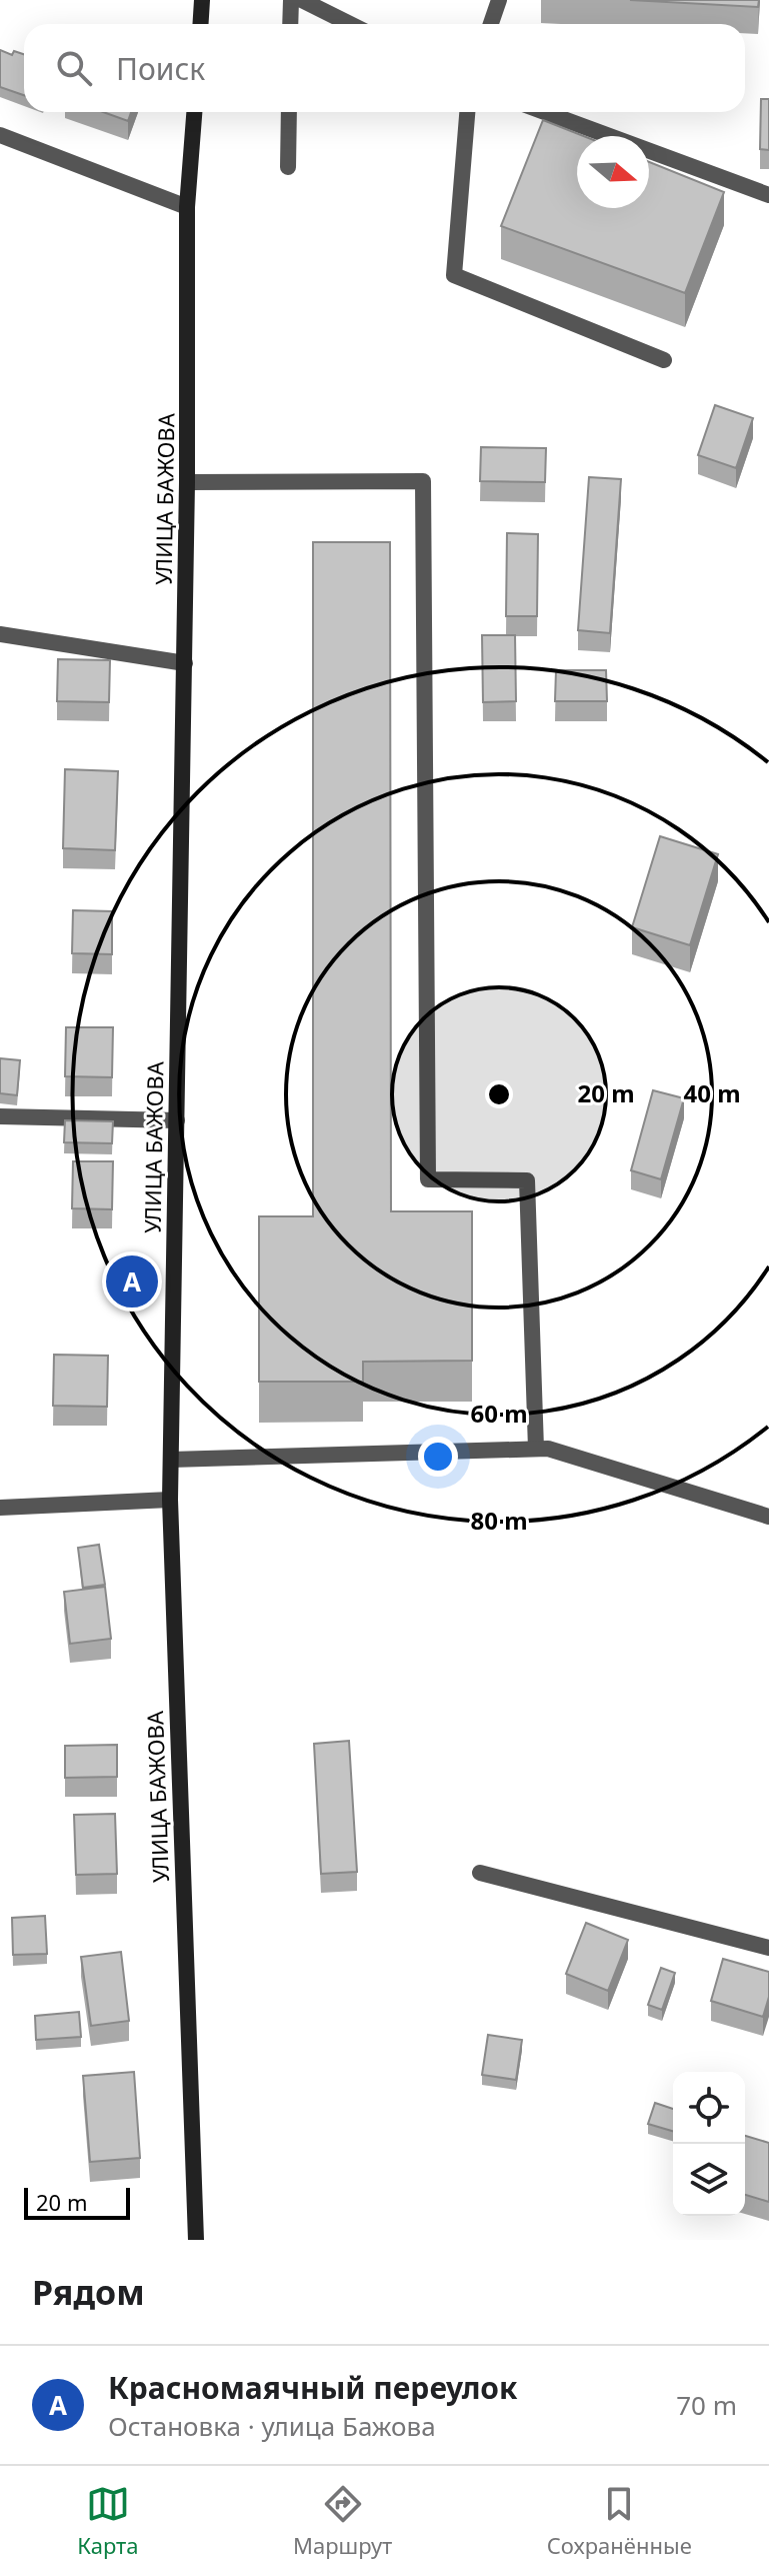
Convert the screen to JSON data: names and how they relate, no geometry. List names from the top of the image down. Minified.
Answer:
{"streets":{"main road":["УЛИЦА БАЖОВА"]},"scale_bar":"20 m","north":"right","page":{"search":"Поиск","pins":"A","scale":"20 m","heading":"Рядом","list":[{"mark":"A","name":"Красномаячный переулок","note":"Остановка · улица Бажова","value":"70 m"}],"nav":["Карта","Маршрут","Сохранённые"]},"rings":["20 m","40 m","60 m","80 m"]}
